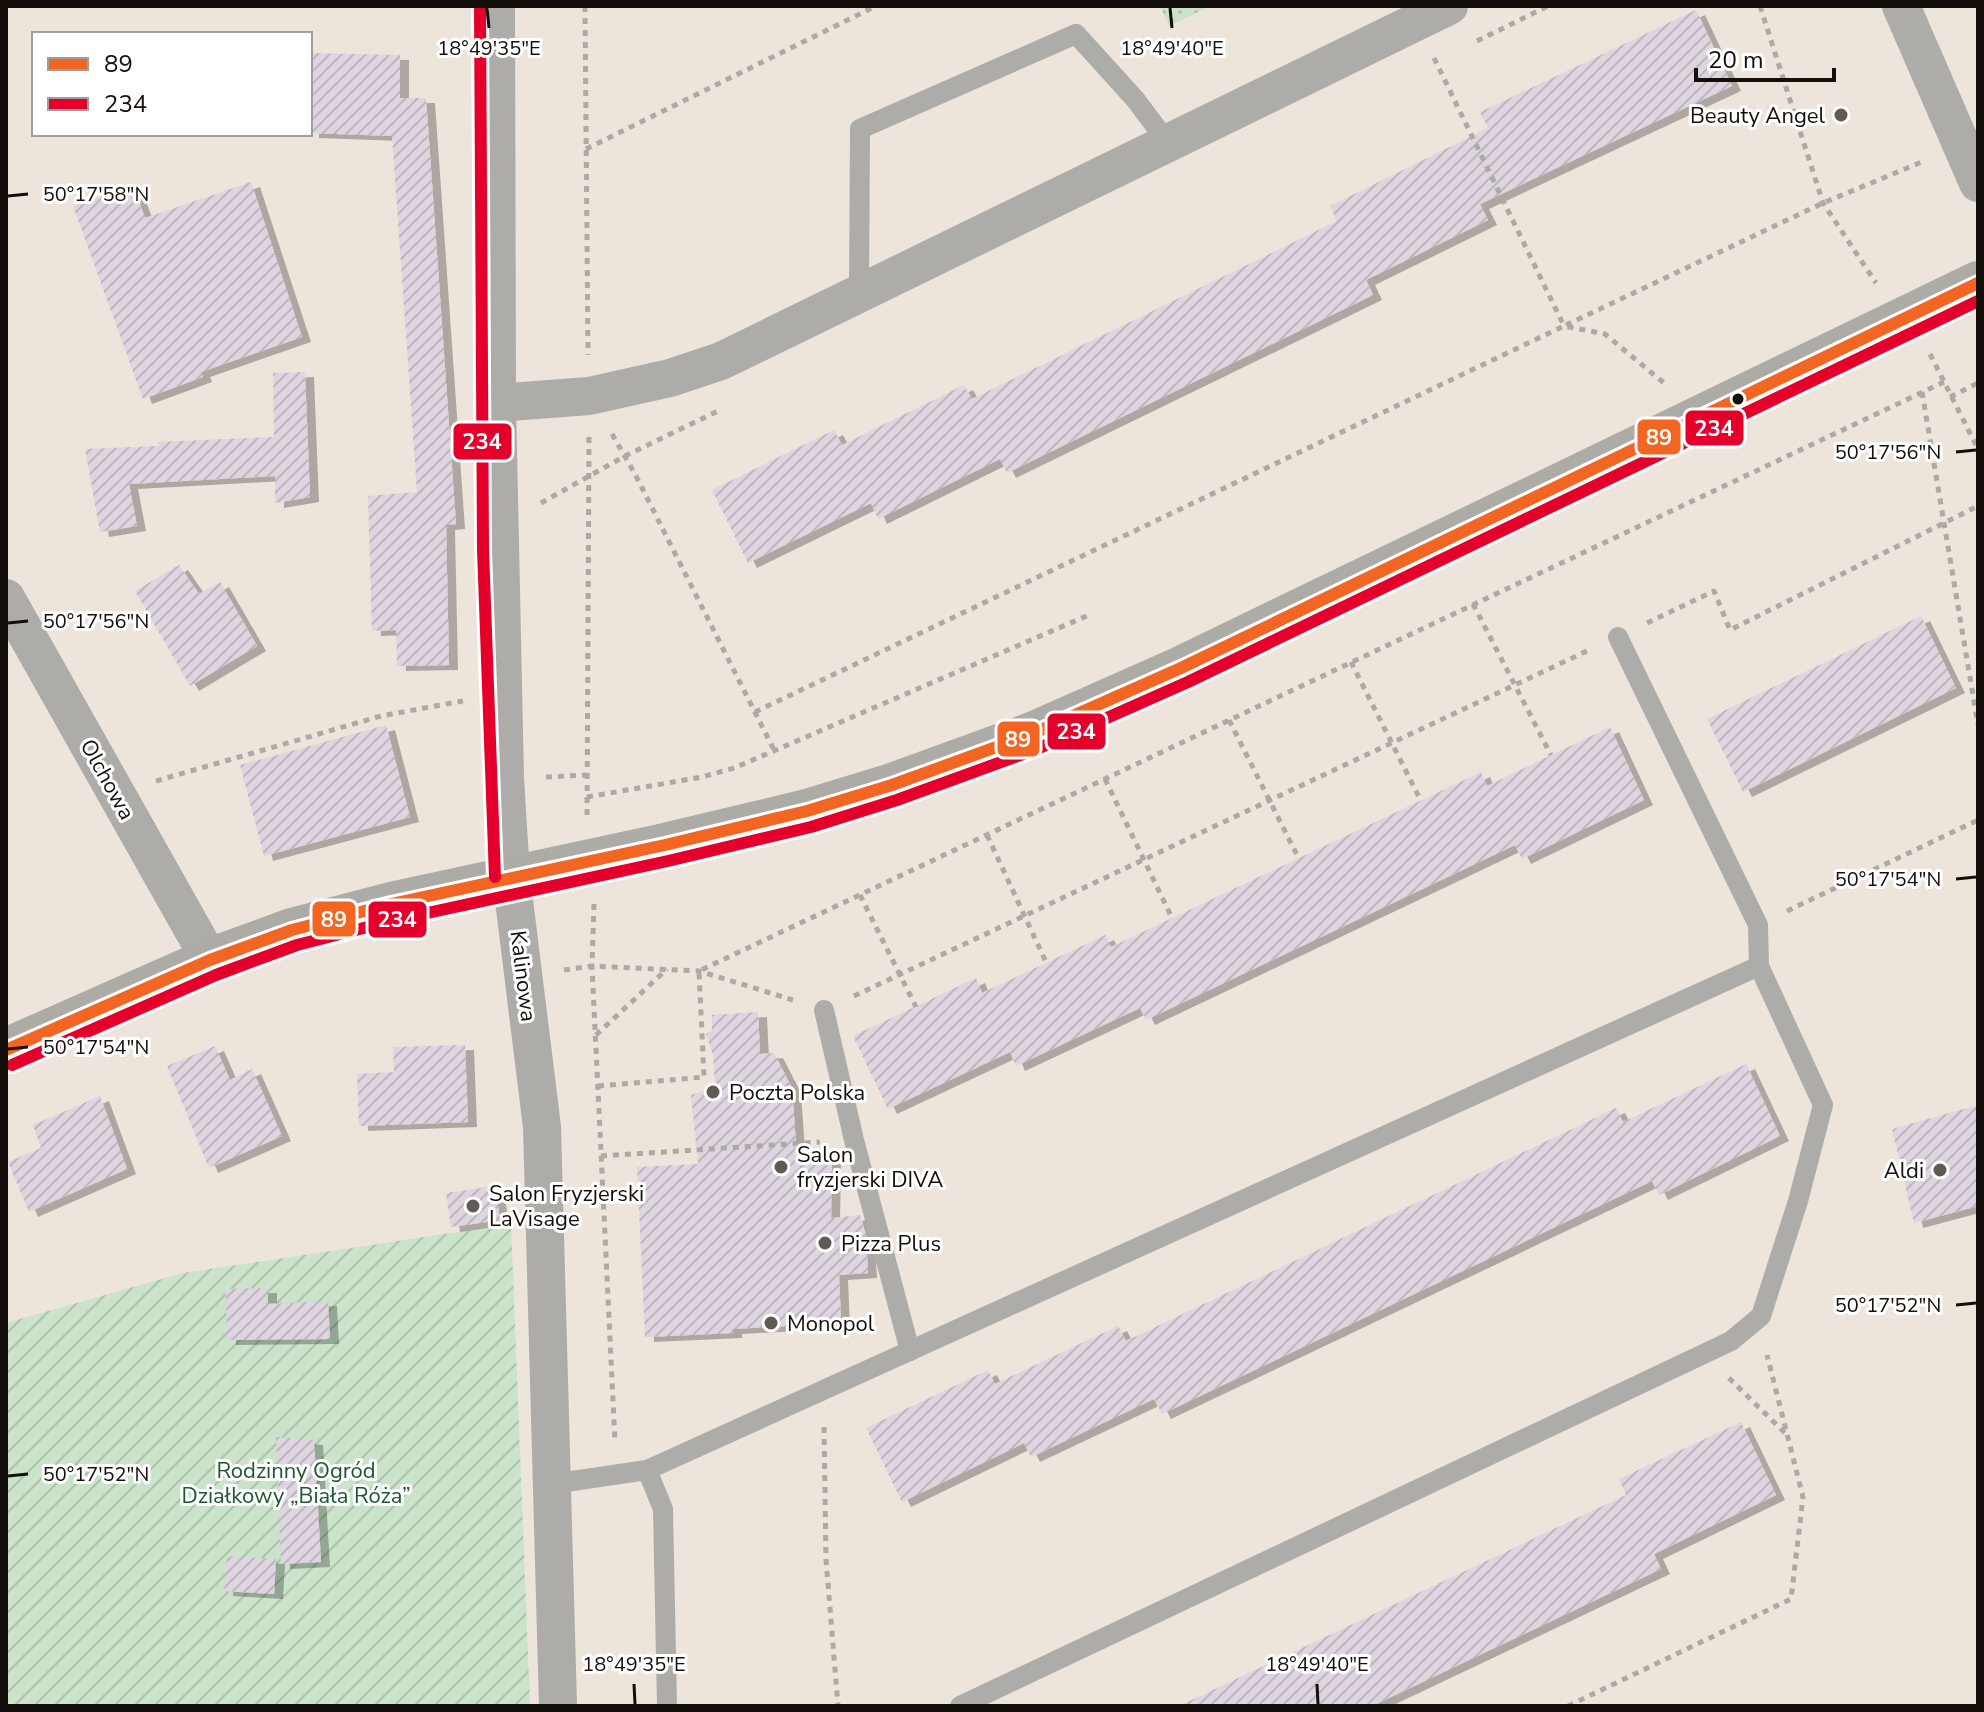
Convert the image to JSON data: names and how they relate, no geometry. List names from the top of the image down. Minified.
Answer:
{"streets":{"street":["Olchowa","Kalinowa"]},"parks":["Rodzinny Ogród Działkowy „Biała Róża”"],"places":["Beauty Angel","Poczta Polska","Salon fryzjerski DIVA","Aldi","Salon Fryzjerski LaVisage","Pizza Plus","Monopol"],"lines":["transit line 234","transit line 89"],"legend":["89","234"],"scale_bar":"20 m","coordinates":["18°49'35\"E","18°49'40\"E","50°17'58\"N","50°17'56\"N","50°17'54\"N","50°17'52\"N"]}
